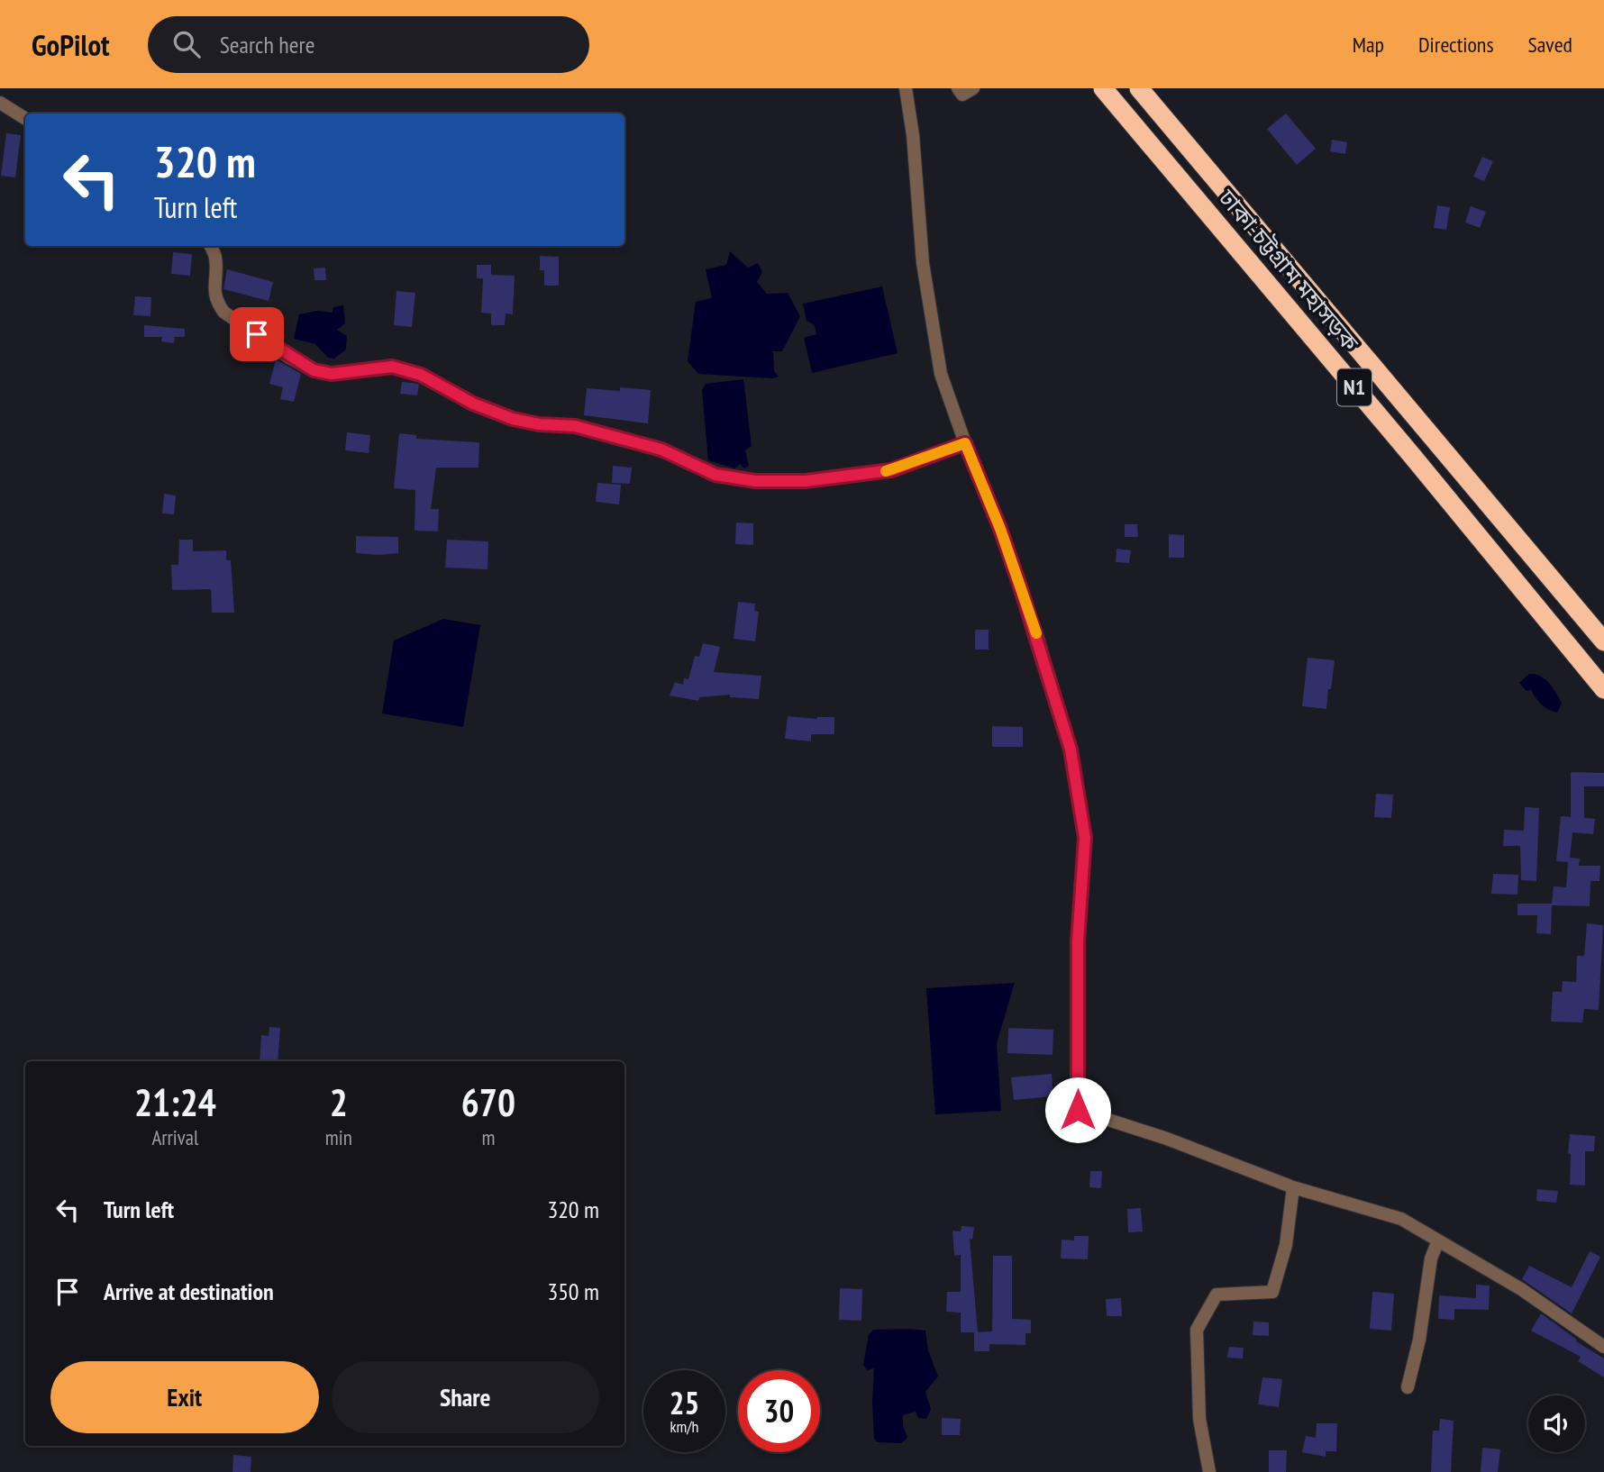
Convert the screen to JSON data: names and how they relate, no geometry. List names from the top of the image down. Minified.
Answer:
{"streets":{"highway":["ঢাকা-চট্টগ্রাম মহাসড়ক","N1"]},"page":{"header":"GoPilot","search":"Search here","nav":["Map","Directions","Saved"],"turn":["320 m","Turn left"],"eta":["21:24","Arrival","2","min","670","m"],"list":[{"name":"Turn left","value":"320 m"},{"name":"Arrive at destination","value":"350 m"}],"buttons":["Exit","Share"],"speed":"25 km/h","limit":"30"}}
